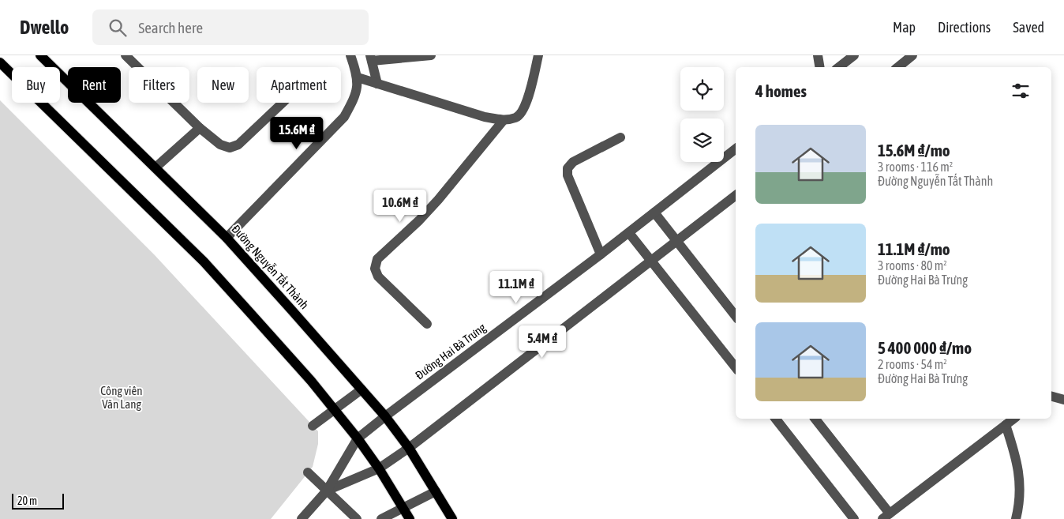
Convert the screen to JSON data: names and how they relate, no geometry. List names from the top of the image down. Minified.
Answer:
{"streets":{"main road":["Đường Nguyễn Tất Thành"],"street":["Đường Hai Bà Trưng"]},"crossings":[["Đường Nguyễn Tất Thành","Đường Hai Bà Trưng"]],"parks":["Công viên Văn Lang"],"scale_bar":"20 m","page":{"header":"Dwello","search":"Search here","nav":["Map","Directions","Saved"],"chip":["Buy","Rent","Filters","New","Apartment"],"heading":"4 homes","list":[{"name":"15.6M ₫/mo","note":"3 rooms · 116 m² · Đường Nguyễn Tất Thành"},{"name":"11.1M ₫/mo","note":"3 rooms · 80 m² · Đường Hai Bà Trưng"},{"name":"5 400 000 ₫/mo","note":"2 rooms · 54 m² · Đường Hai Bà Trưng"}],"price":["15.6M ₫","10.6M ₫","11.1M ₫","5.4M ₫"],"scale":"20 m"}}
